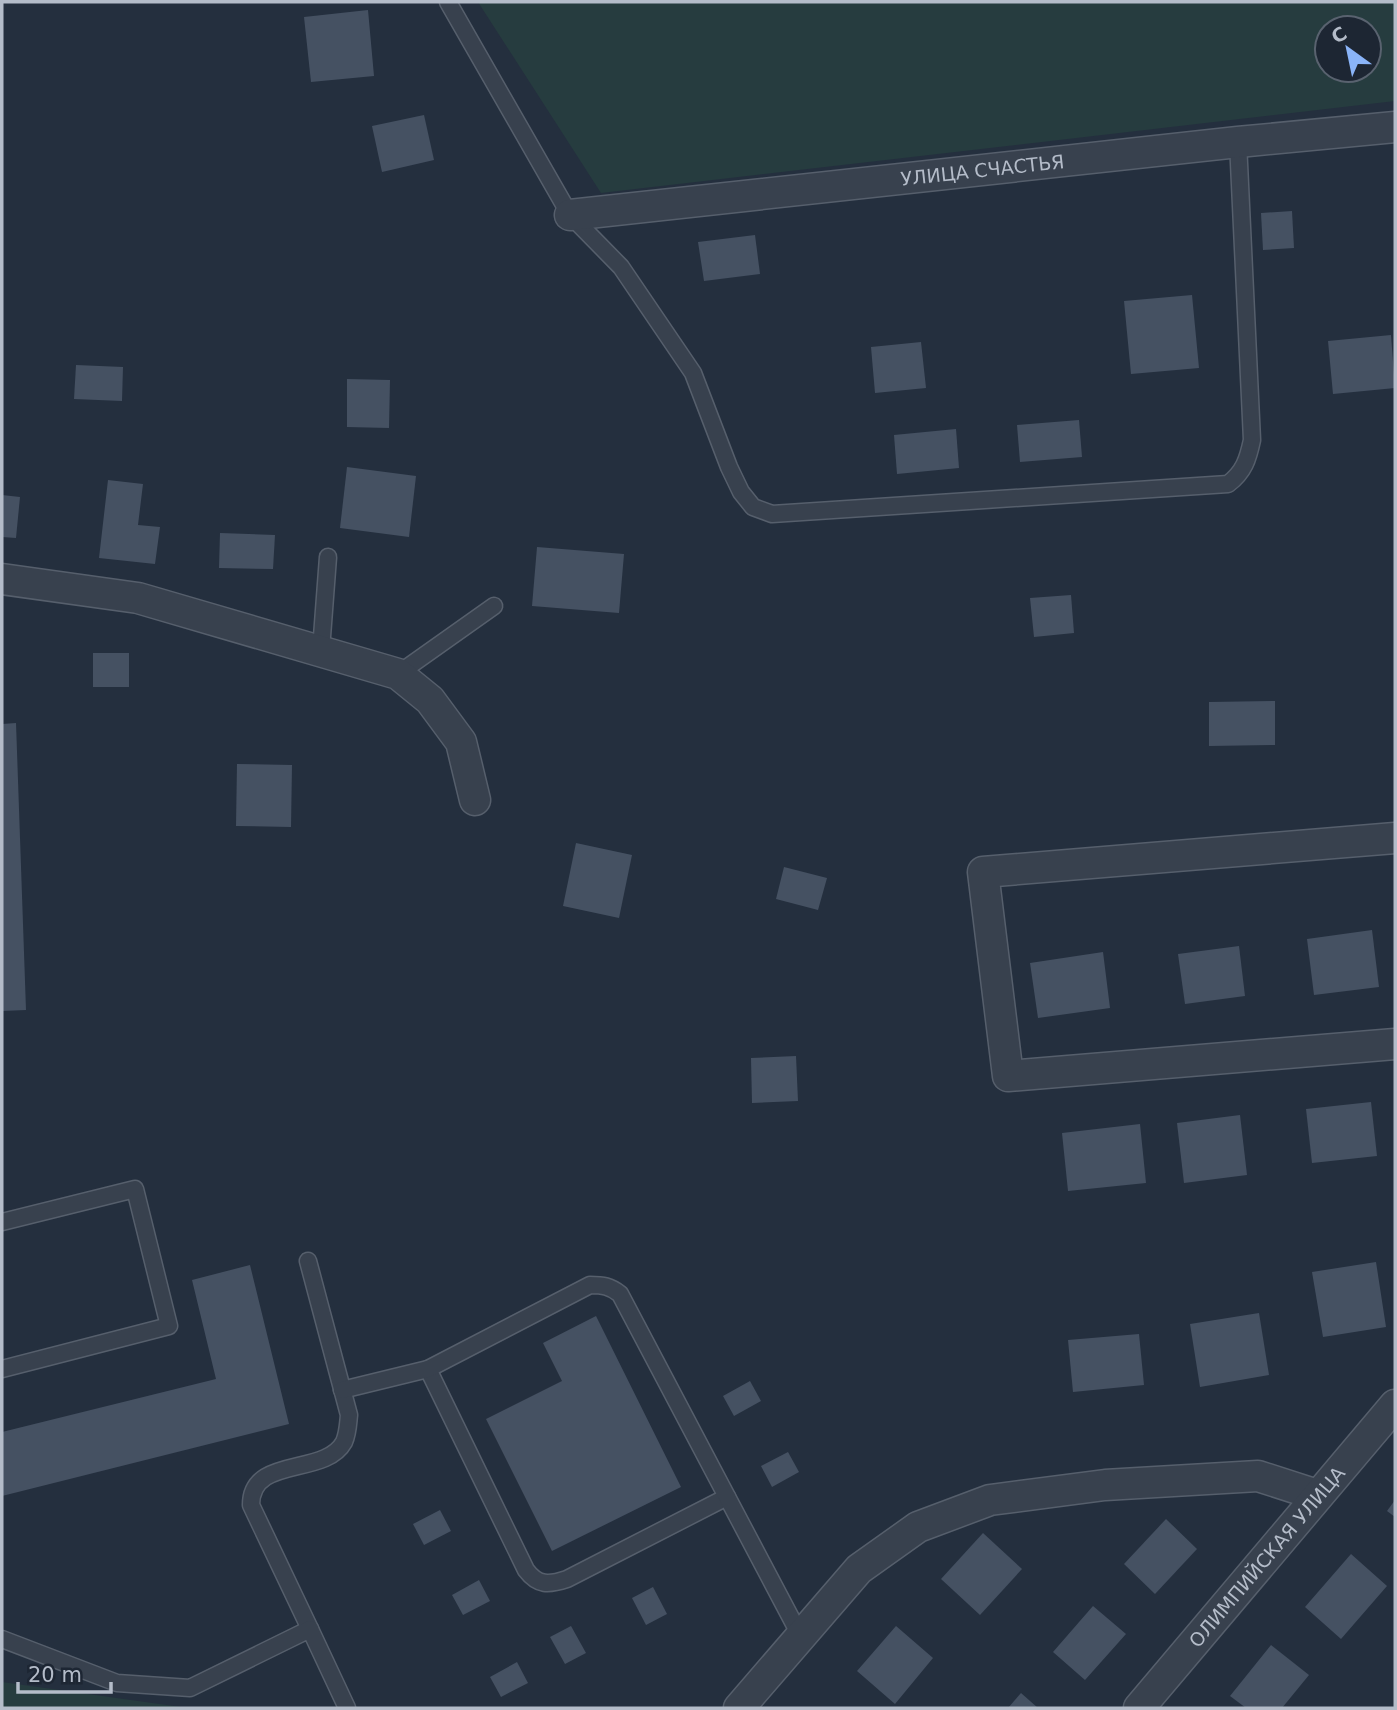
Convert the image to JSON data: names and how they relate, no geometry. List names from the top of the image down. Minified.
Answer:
{"streets":{"street":["УЛИЦА СЧАСТЬЯ","ОЛИМПИЙСКАЯ УЛИЦА"]},"scale_bar":"20 m","north":"top left"}
